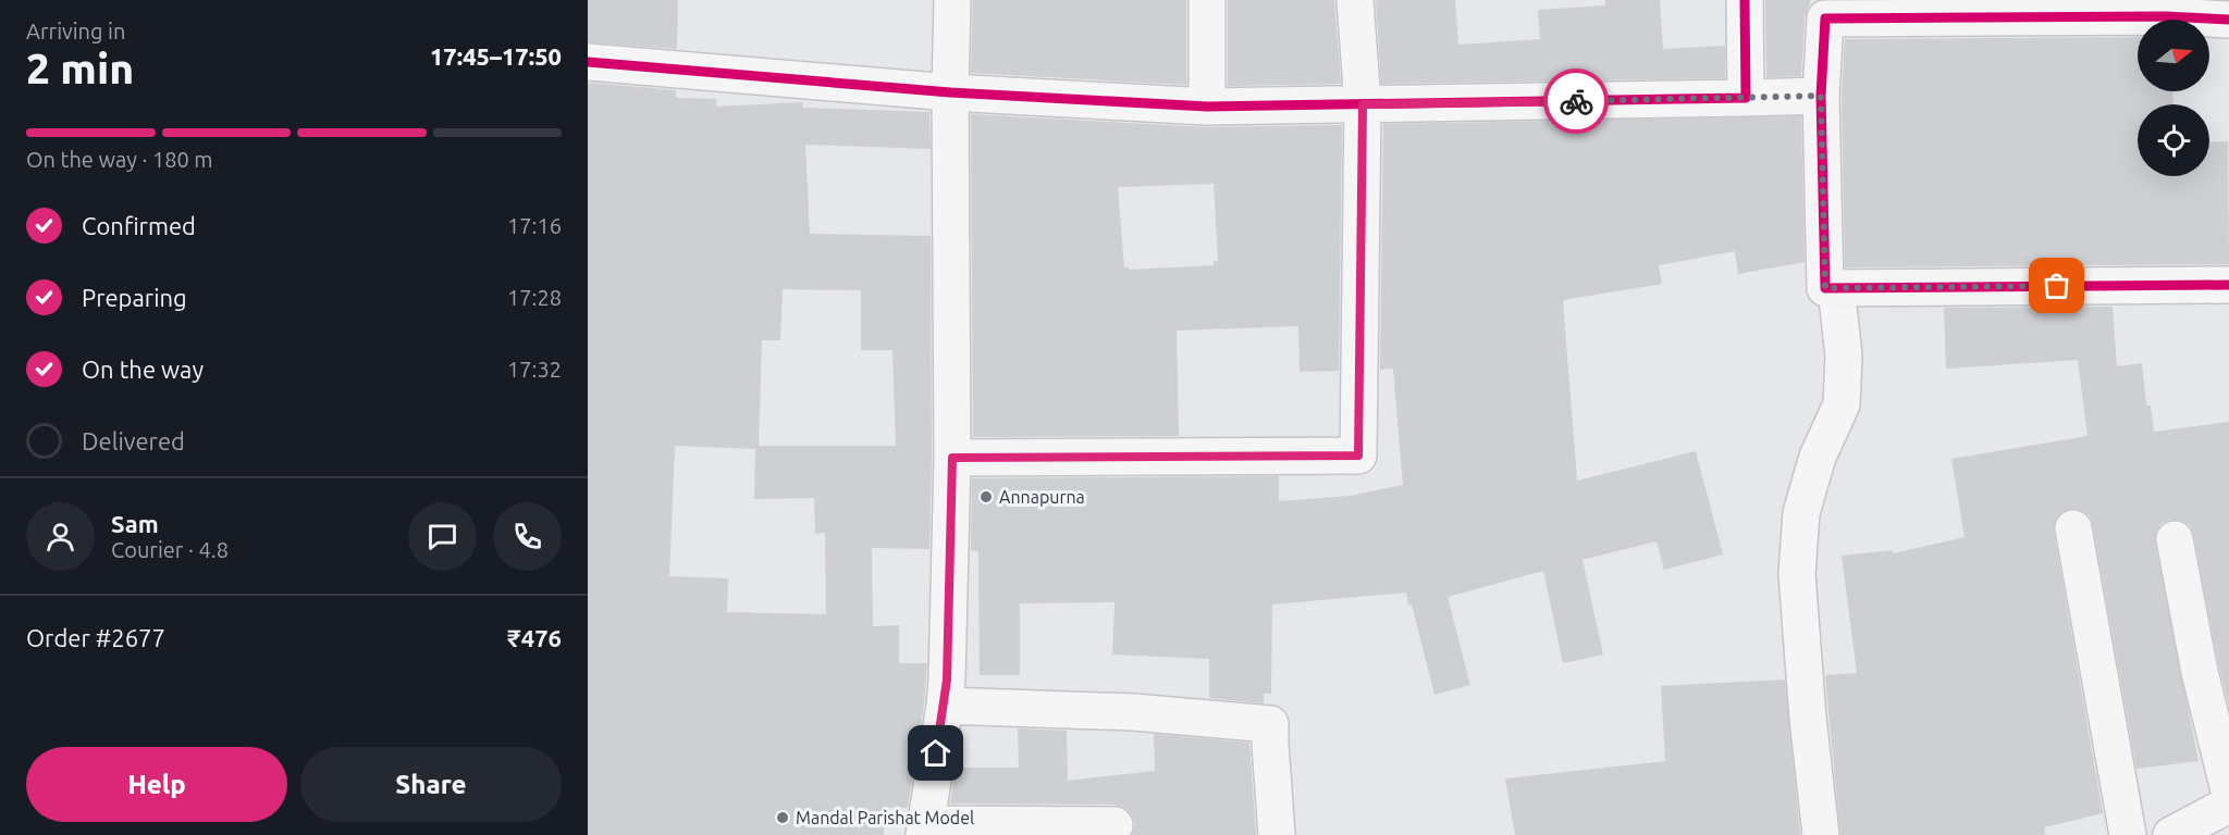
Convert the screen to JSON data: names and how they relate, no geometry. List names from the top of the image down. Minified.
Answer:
{"places":["Annapurna","Mandal Parishat Model"],"north":"right","page":{"heading":["2 min","Arriving in","17:45–17:50"],"panel":["Sam","Courier · 4.8","Order #2677","₹476"],"bar":"On the way · 180 m","list":[["Confirmed","17:16"],["Preparing","17:28"],["On the way","17:32"],"Delivered"],"buttons":["Help","Share"]}}
